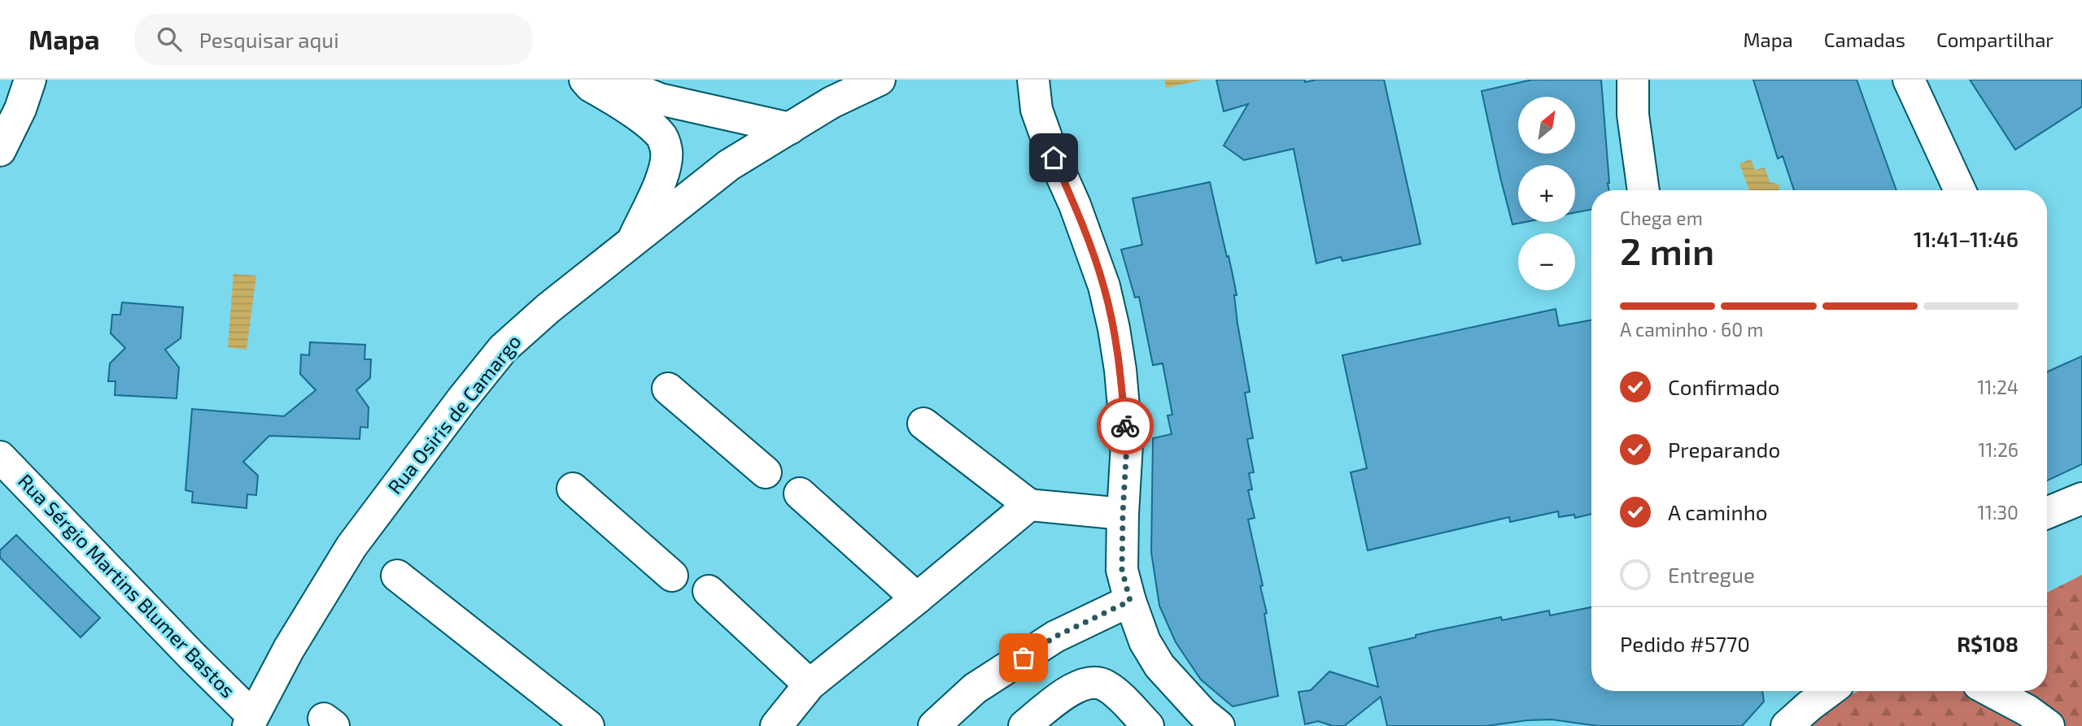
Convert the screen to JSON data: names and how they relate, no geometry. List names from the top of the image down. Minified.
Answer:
{"streets":{"street":["Rua Osiris de Camargo","Rua Sérgio Martins Blumer Bastos"]},"crossings":[["Rua Osiris de Camargo","Rua Sérgio Martins Blumer Bastos"]],"north":"top right","page":{"header":"Mapa","search":"Pesquisar aqui","nav":["Mapa","Camadas","Compartilhar"],"map_buttons":["+","−"],"heading":["2 min","Chega em","11:41–11:46"],"panel":["Pedido #5770","R$108"],"bar":"A caminho · 60 m","list":[["Confirmado","11:24"],["Preparando","11:26"],["A caminho","11:30"],"Entregue"]}}
